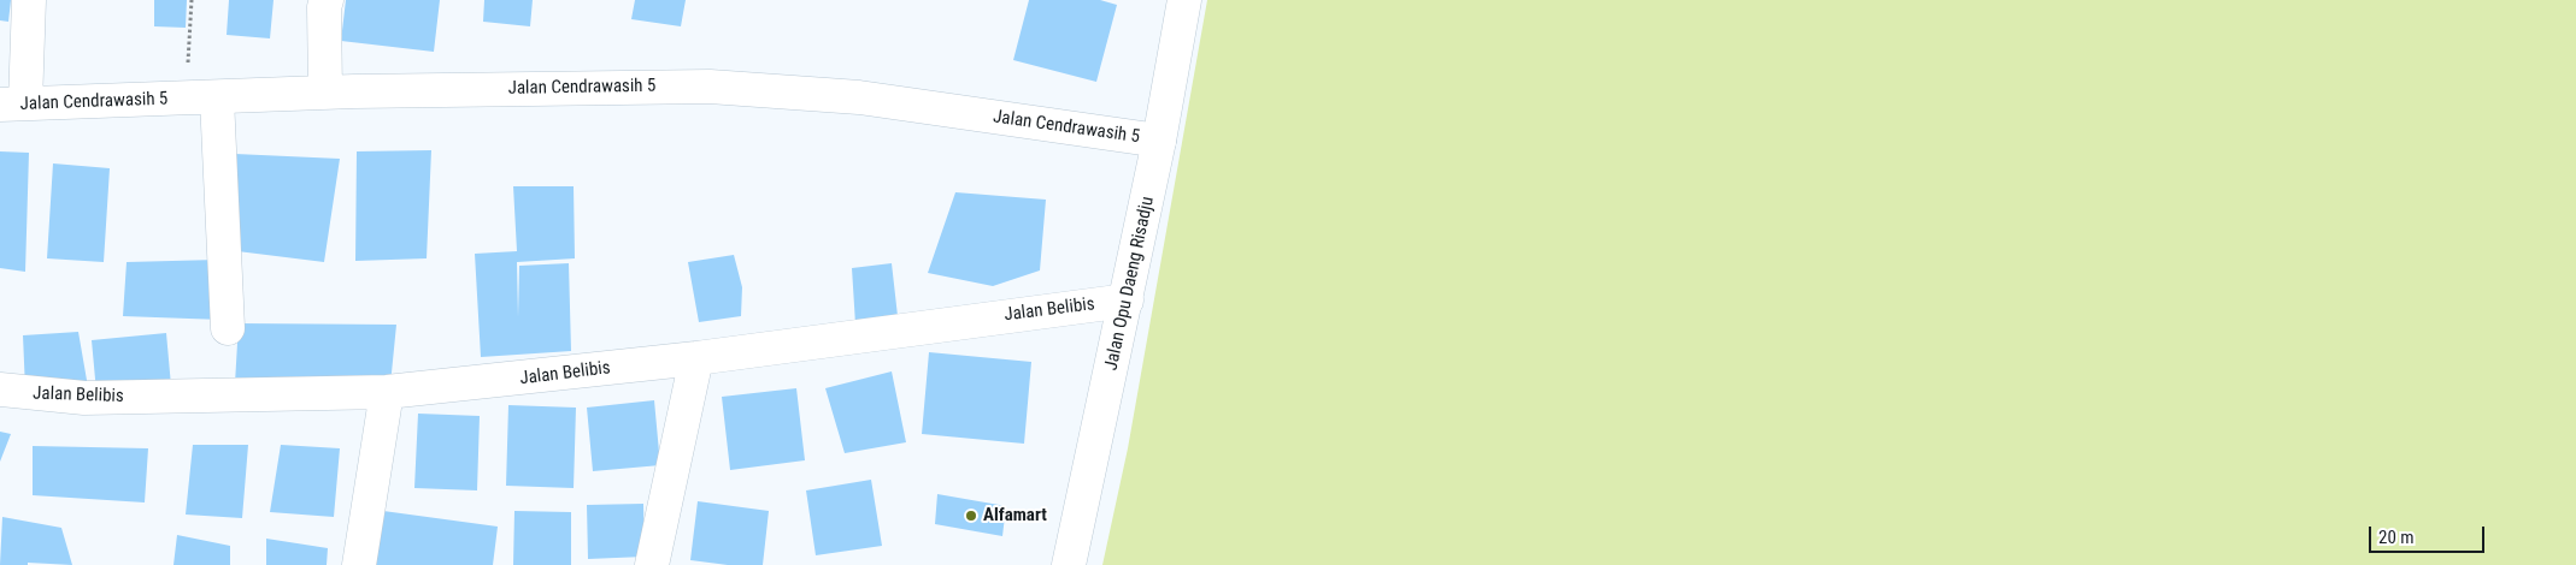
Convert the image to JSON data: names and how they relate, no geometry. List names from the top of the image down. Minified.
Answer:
{"streets":{"street":["Jalan Cendrawasih 5","Jalan Opu Daeng Risadju","Jalan Belibis"]},"crossings":[["Jalan Cendrawasih 5","Jalan Opu Daeng Risadju"],["Jalan Opu Daeng Risadju","Jalan Belibis"]],"places":["Alfamart"],"scale_bar":"20 m"}
